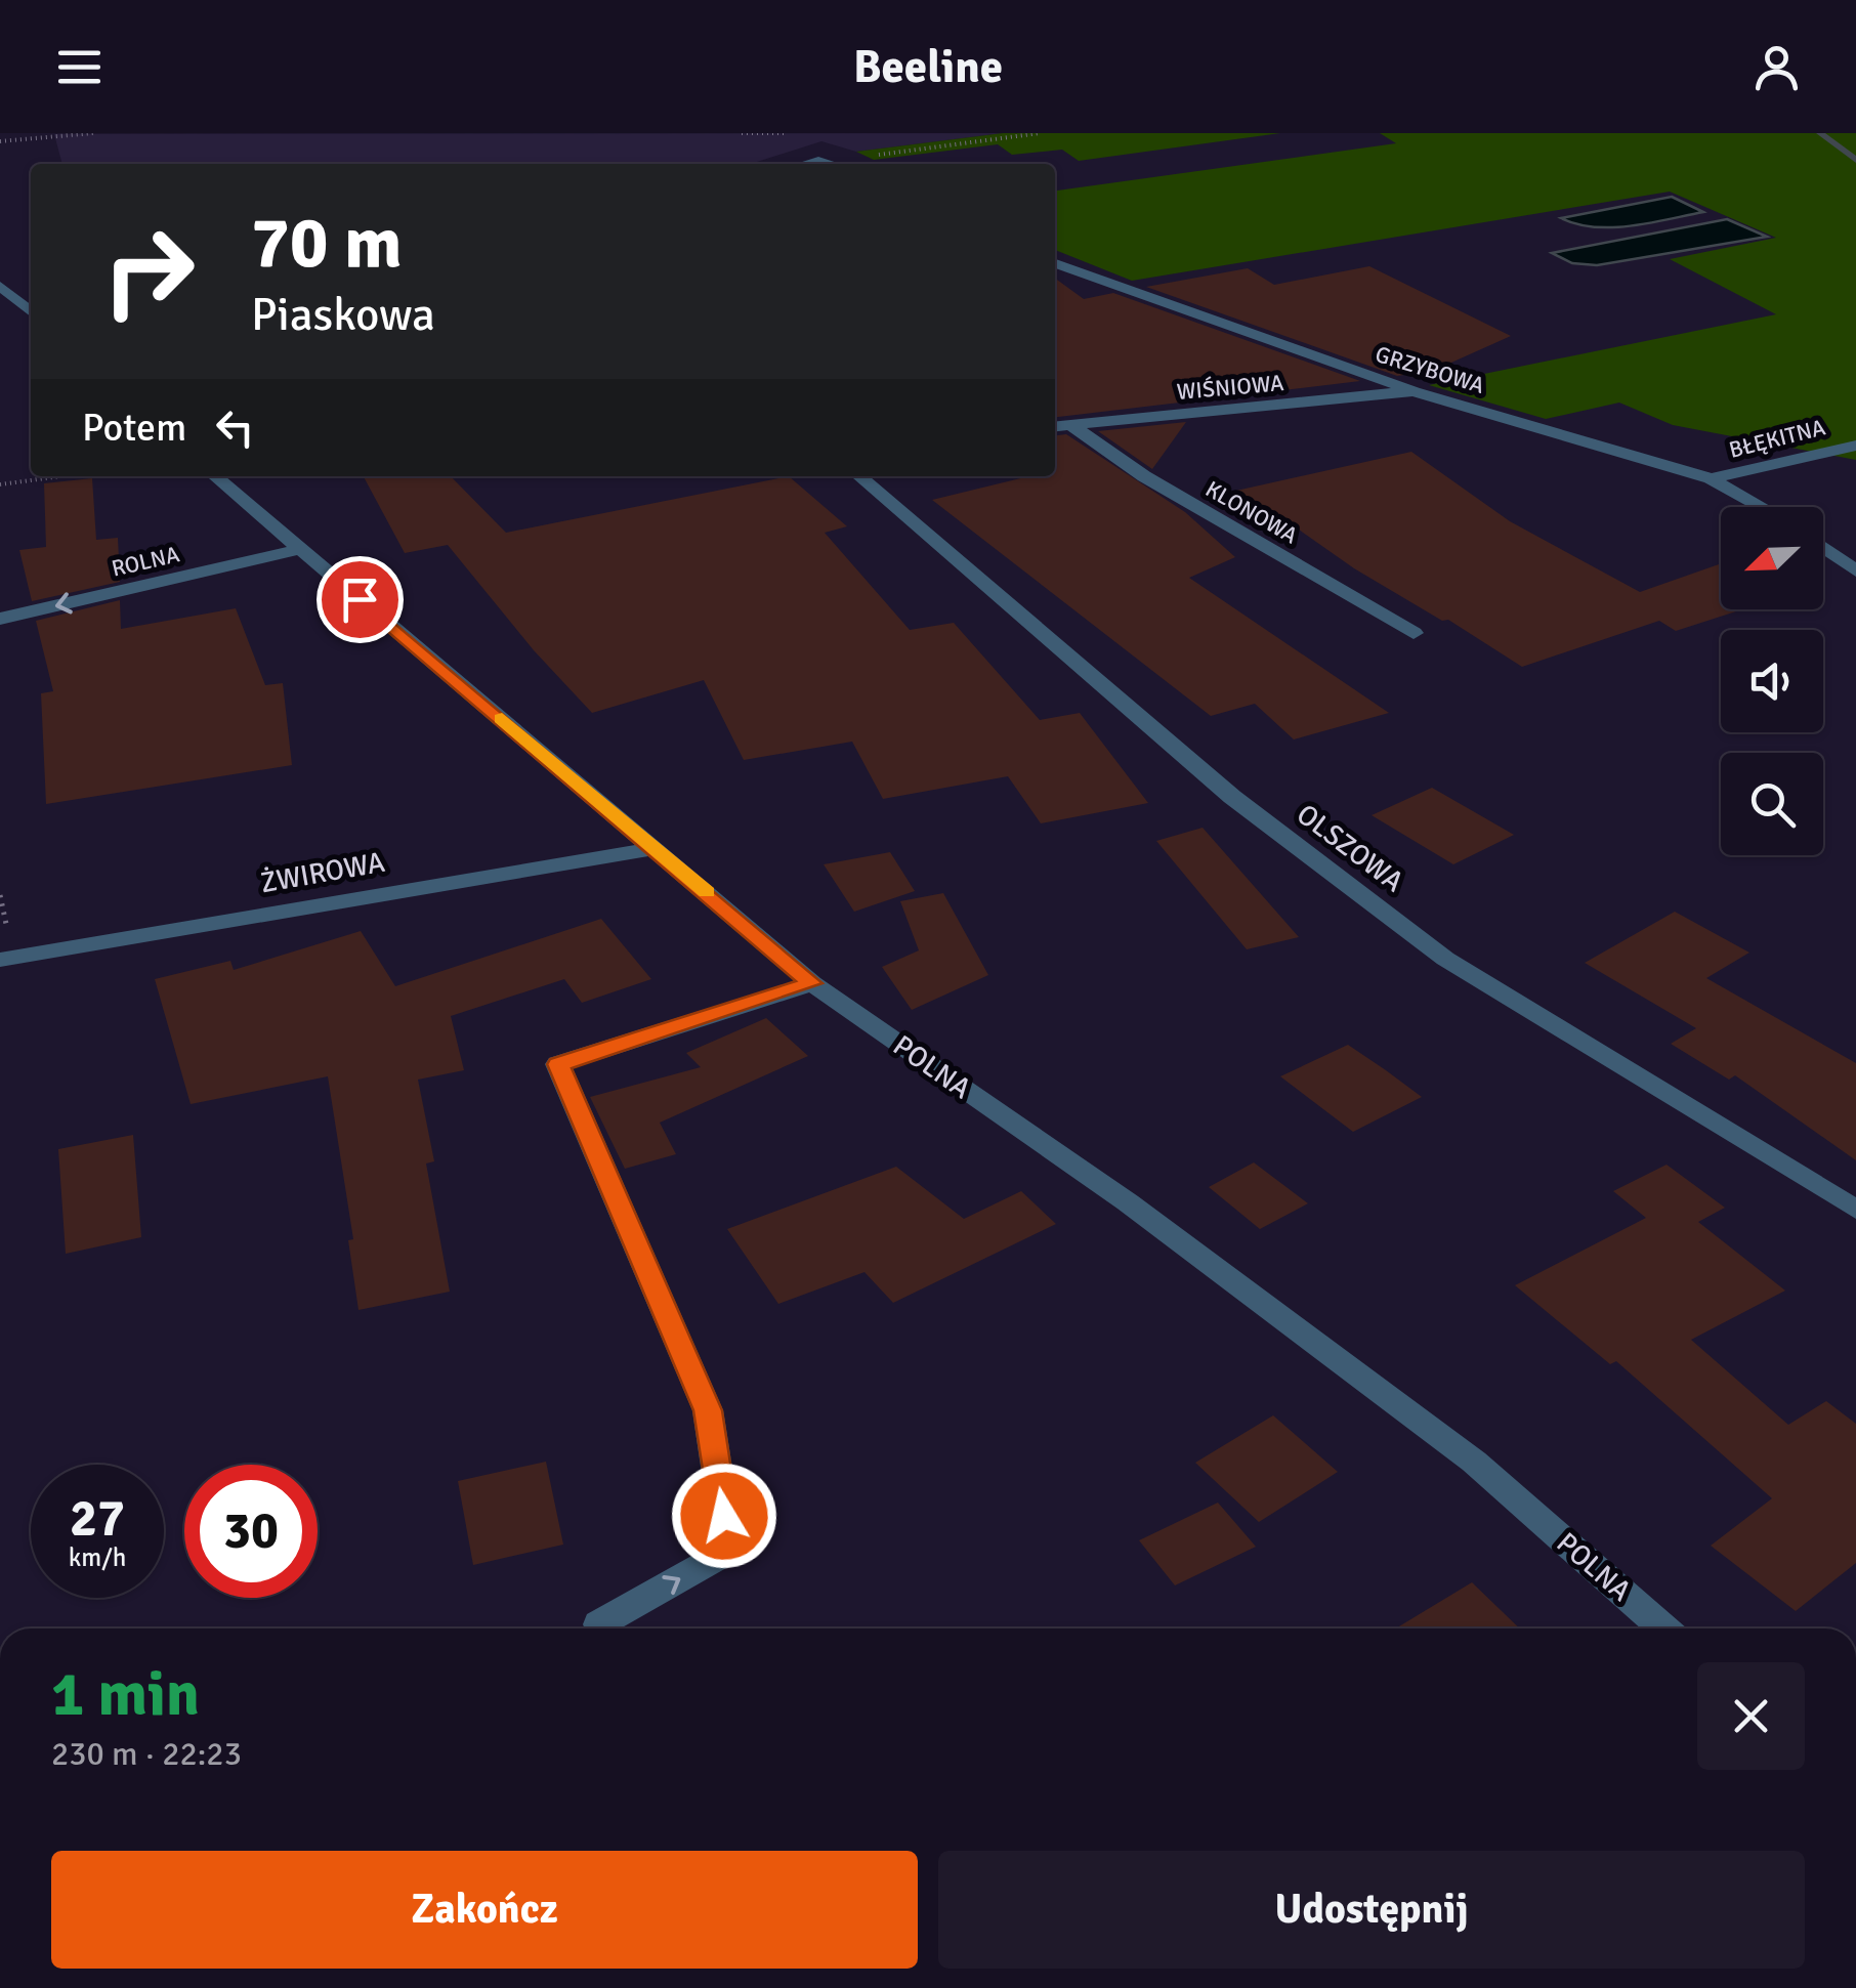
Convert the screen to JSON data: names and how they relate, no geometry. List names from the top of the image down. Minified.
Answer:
{"streets":{"street":["GRZYBOWA","WIŚNIOWA","BŁĘKITNA","KLONOWA","ROLNA","OLSZOWA","ŻWIROWA","POLNA"]},"crossings":[["GRZYBOWA","WIŚNIOWA"],["GRZYBOWA","BŁĘKITNA"],["WIŚNIOWA","KLONOWA"],["ROLNA","POLNA"],["ŻWIROWA","POLNA"]],"one_way":["ROLNA"],"north":"bottom left","page":{"header":"Beeline","turn":["70 m","Piaskowa"],"then":"Potem","speed":"27 km/h","limit":"30","heading":["1 min","230 m · 22:23"],"buttons":["Zakończ","Udostępnij"]}}
